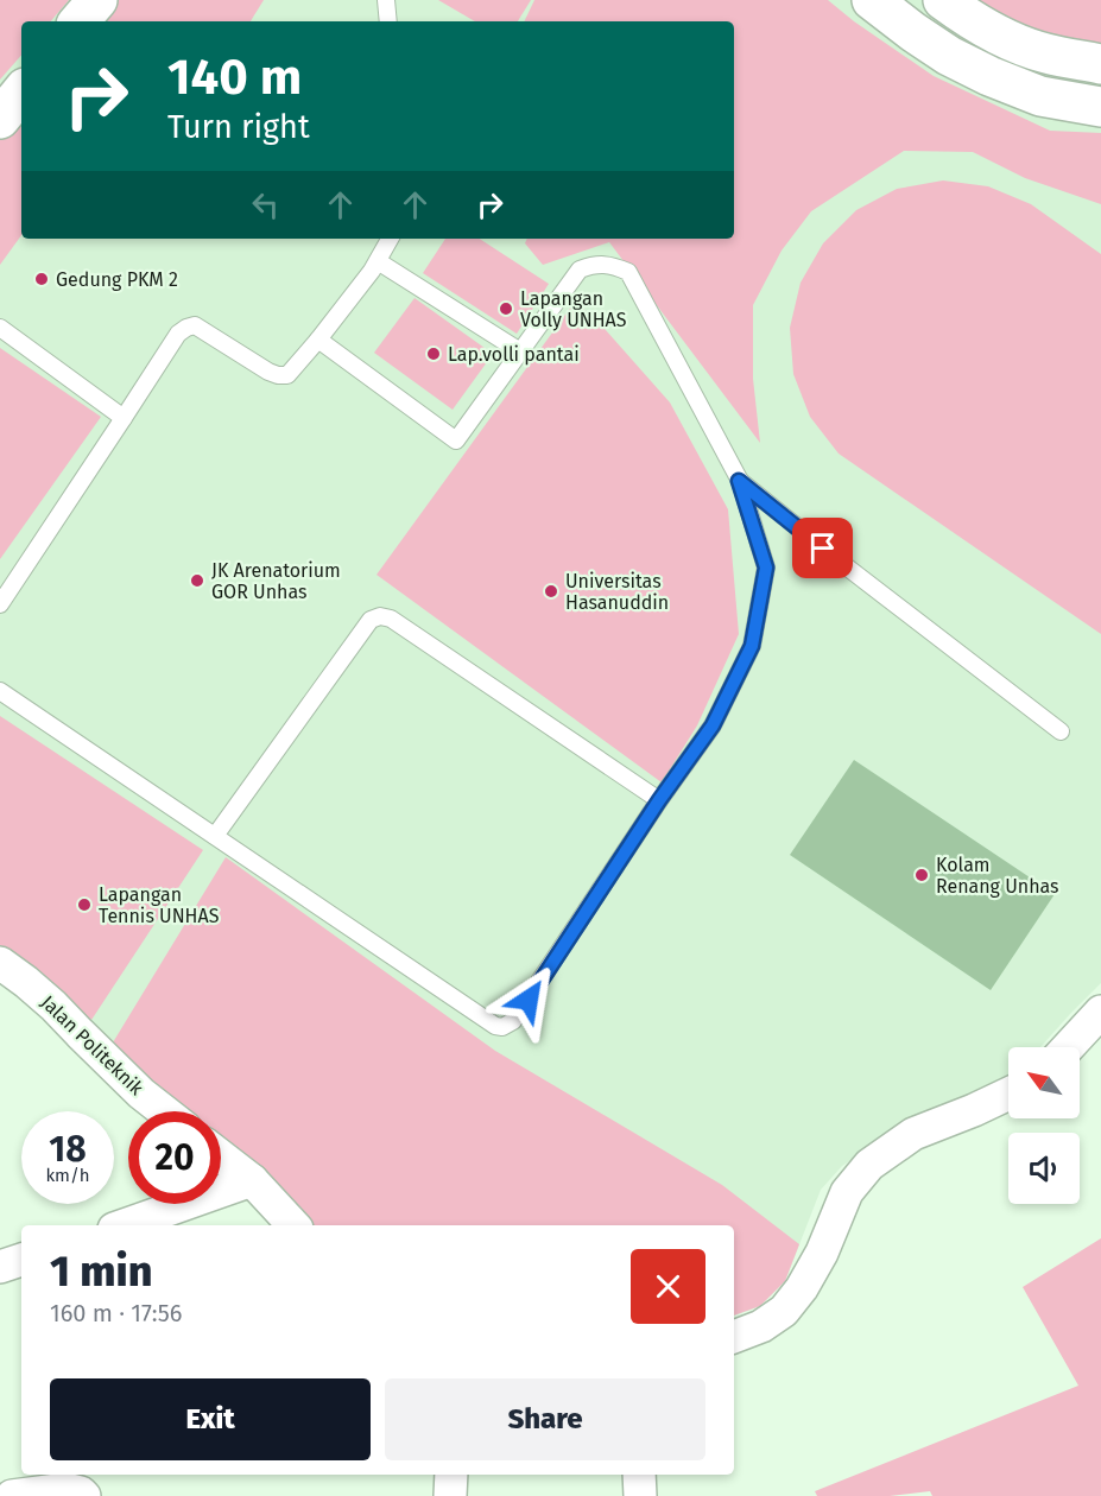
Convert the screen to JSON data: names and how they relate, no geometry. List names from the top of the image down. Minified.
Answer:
{"streets":{"street":["Jalan Politeknik"]},"places":["Gedung PKM 2","Lapangan Volly UNHAS","Lap.volli pantai","JK Arenatorium GOR Unhas","Universitas Hasanuddin","Kolam Renang Unhas","Lapangan Tennis UNHAS"],"north":"top left","page":{"turn":["140 m","Turn right"],"speed":"18 km/h","limit":"20","heading":["1 min","160 m · 17:56"],"buttons":["Exit","Share"]}}
